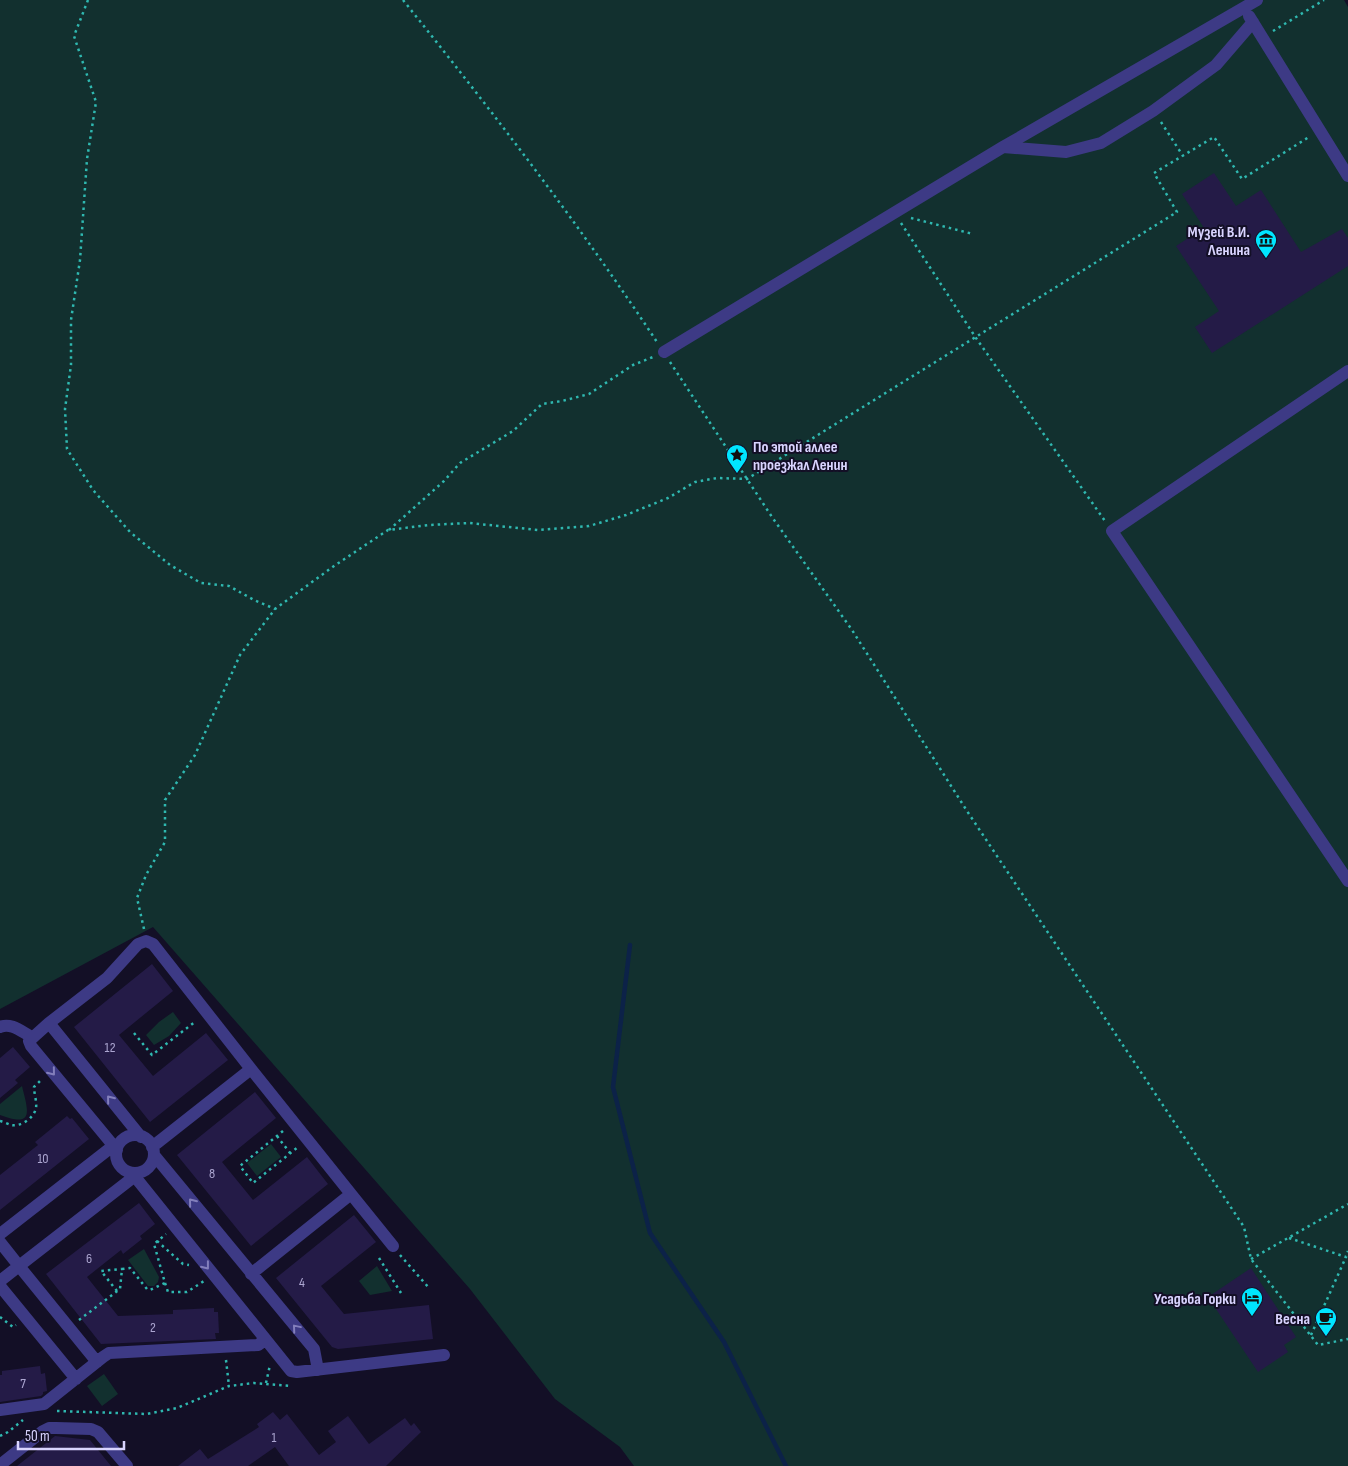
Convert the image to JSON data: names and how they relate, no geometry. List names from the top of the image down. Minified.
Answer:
{"places":{"museum":["Музей В.И. Ленина"],"place":["По этой аллее проезжал Ленин"],"hotel":["Усадьба Горки"],"cafe":["Весна"]},"house_numbers":["12","10","8","6","4","2","7","1"],"scale_bar":"50 m"}
